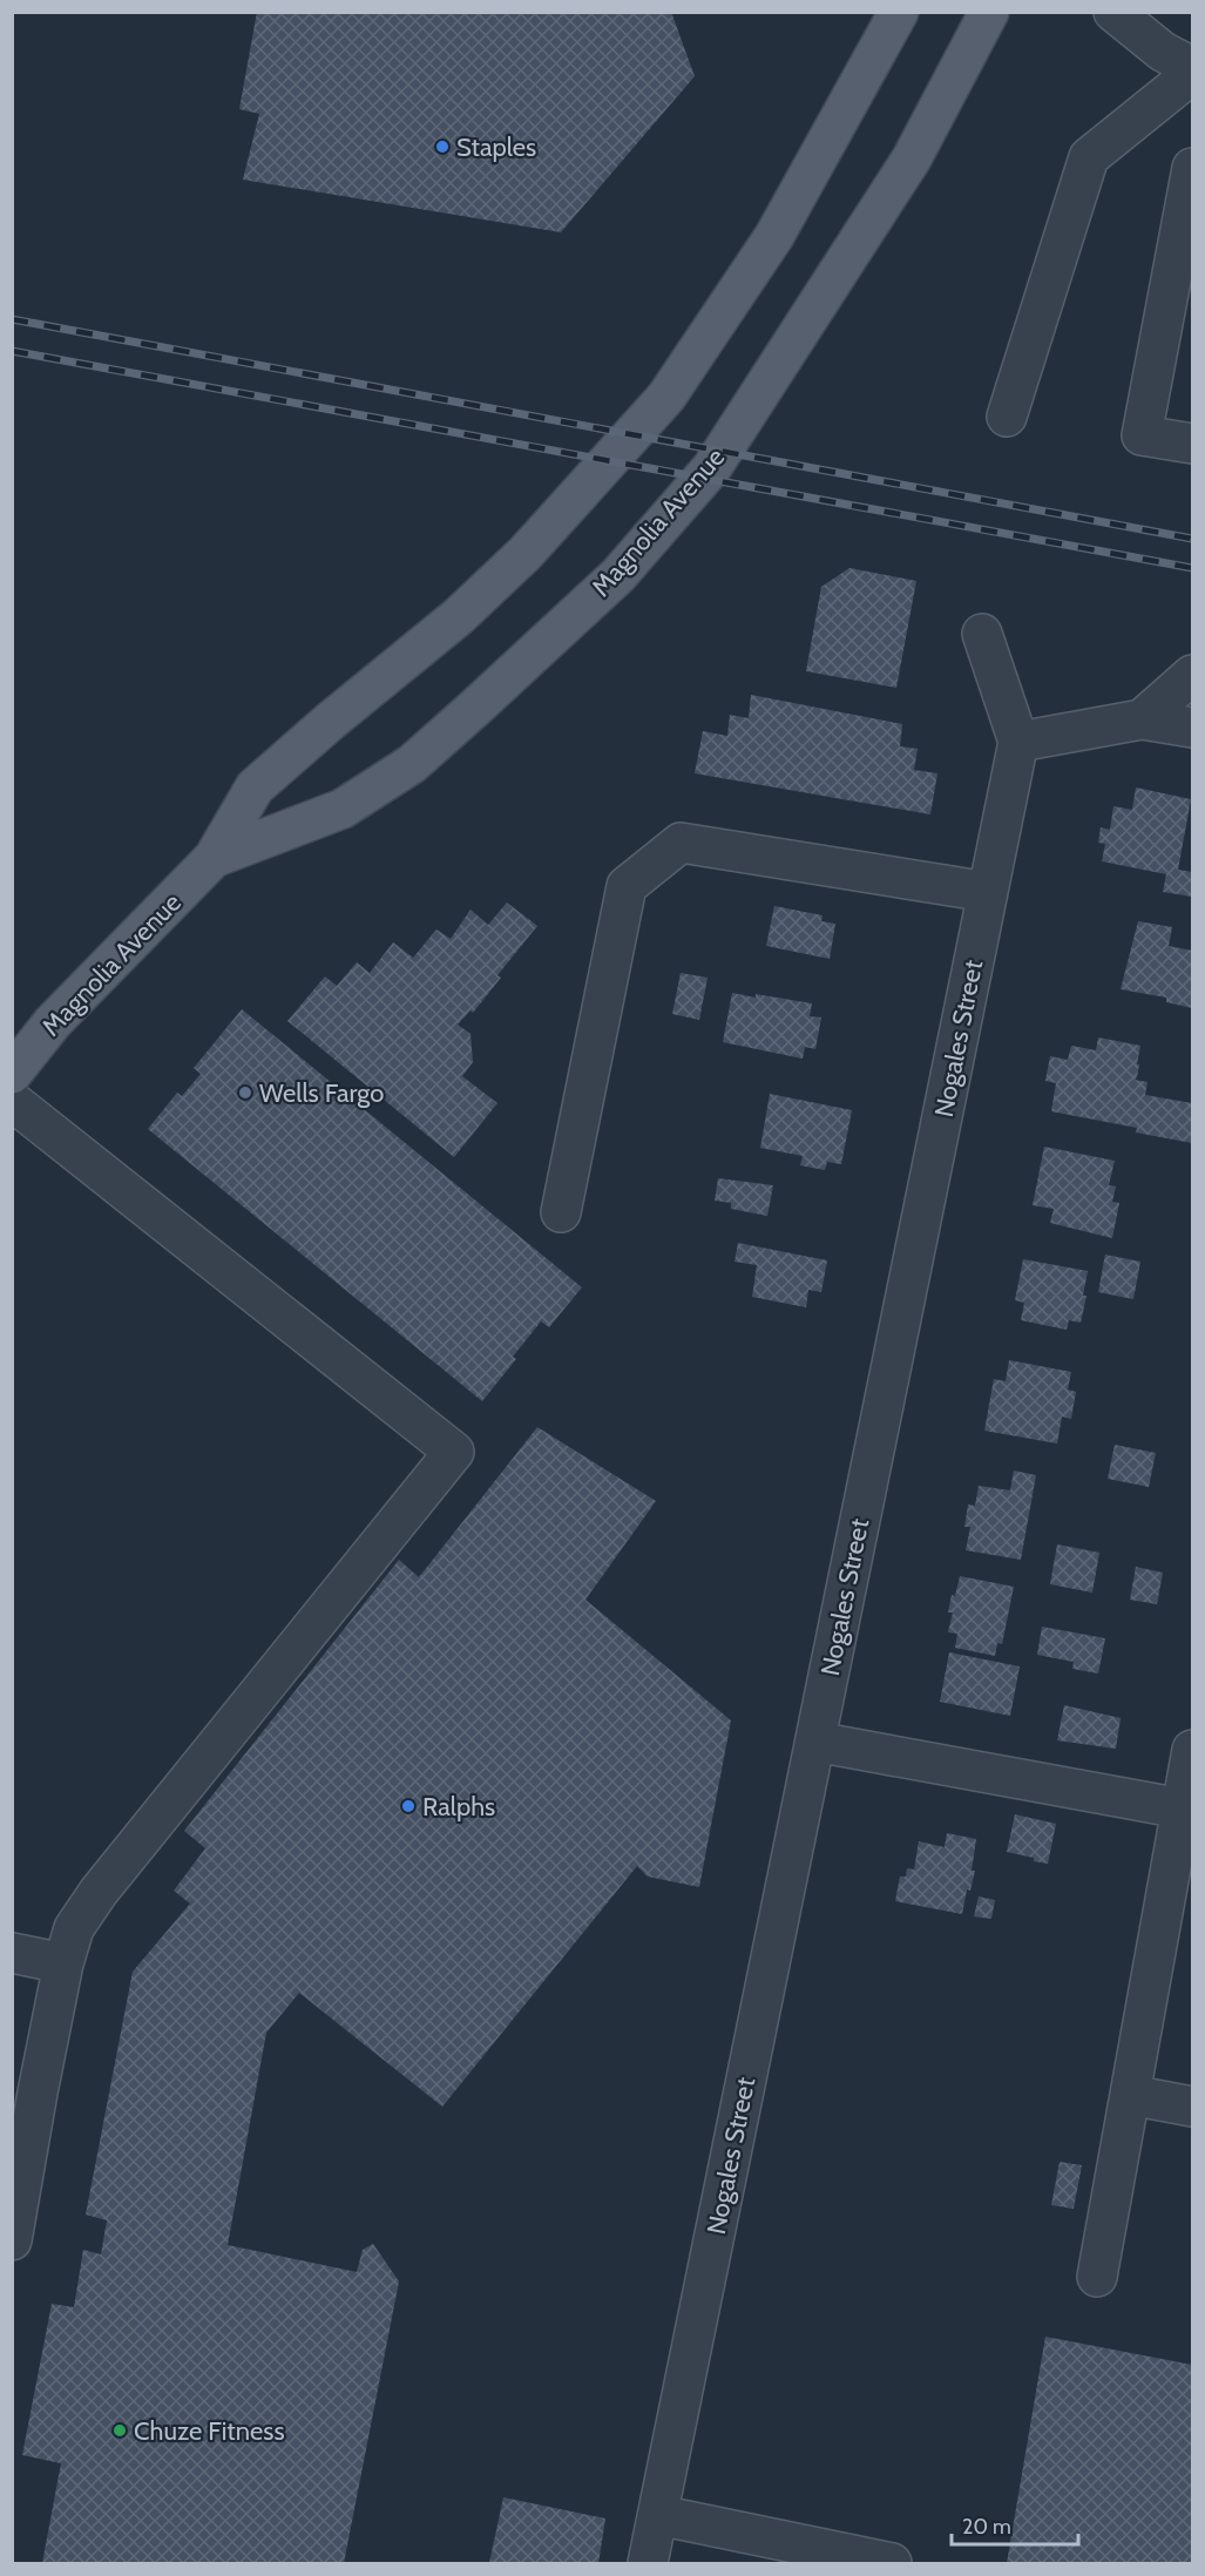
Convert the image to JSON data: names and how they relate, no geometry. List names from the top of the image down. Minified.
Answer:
{"streets":{"main road":["Magnolia Avenue"],"street":["Nogales Street"]},"places":["Staples","Wells Fargo","Ralphs","Chuze Fitness"],"scale_bar":"20 m"}
